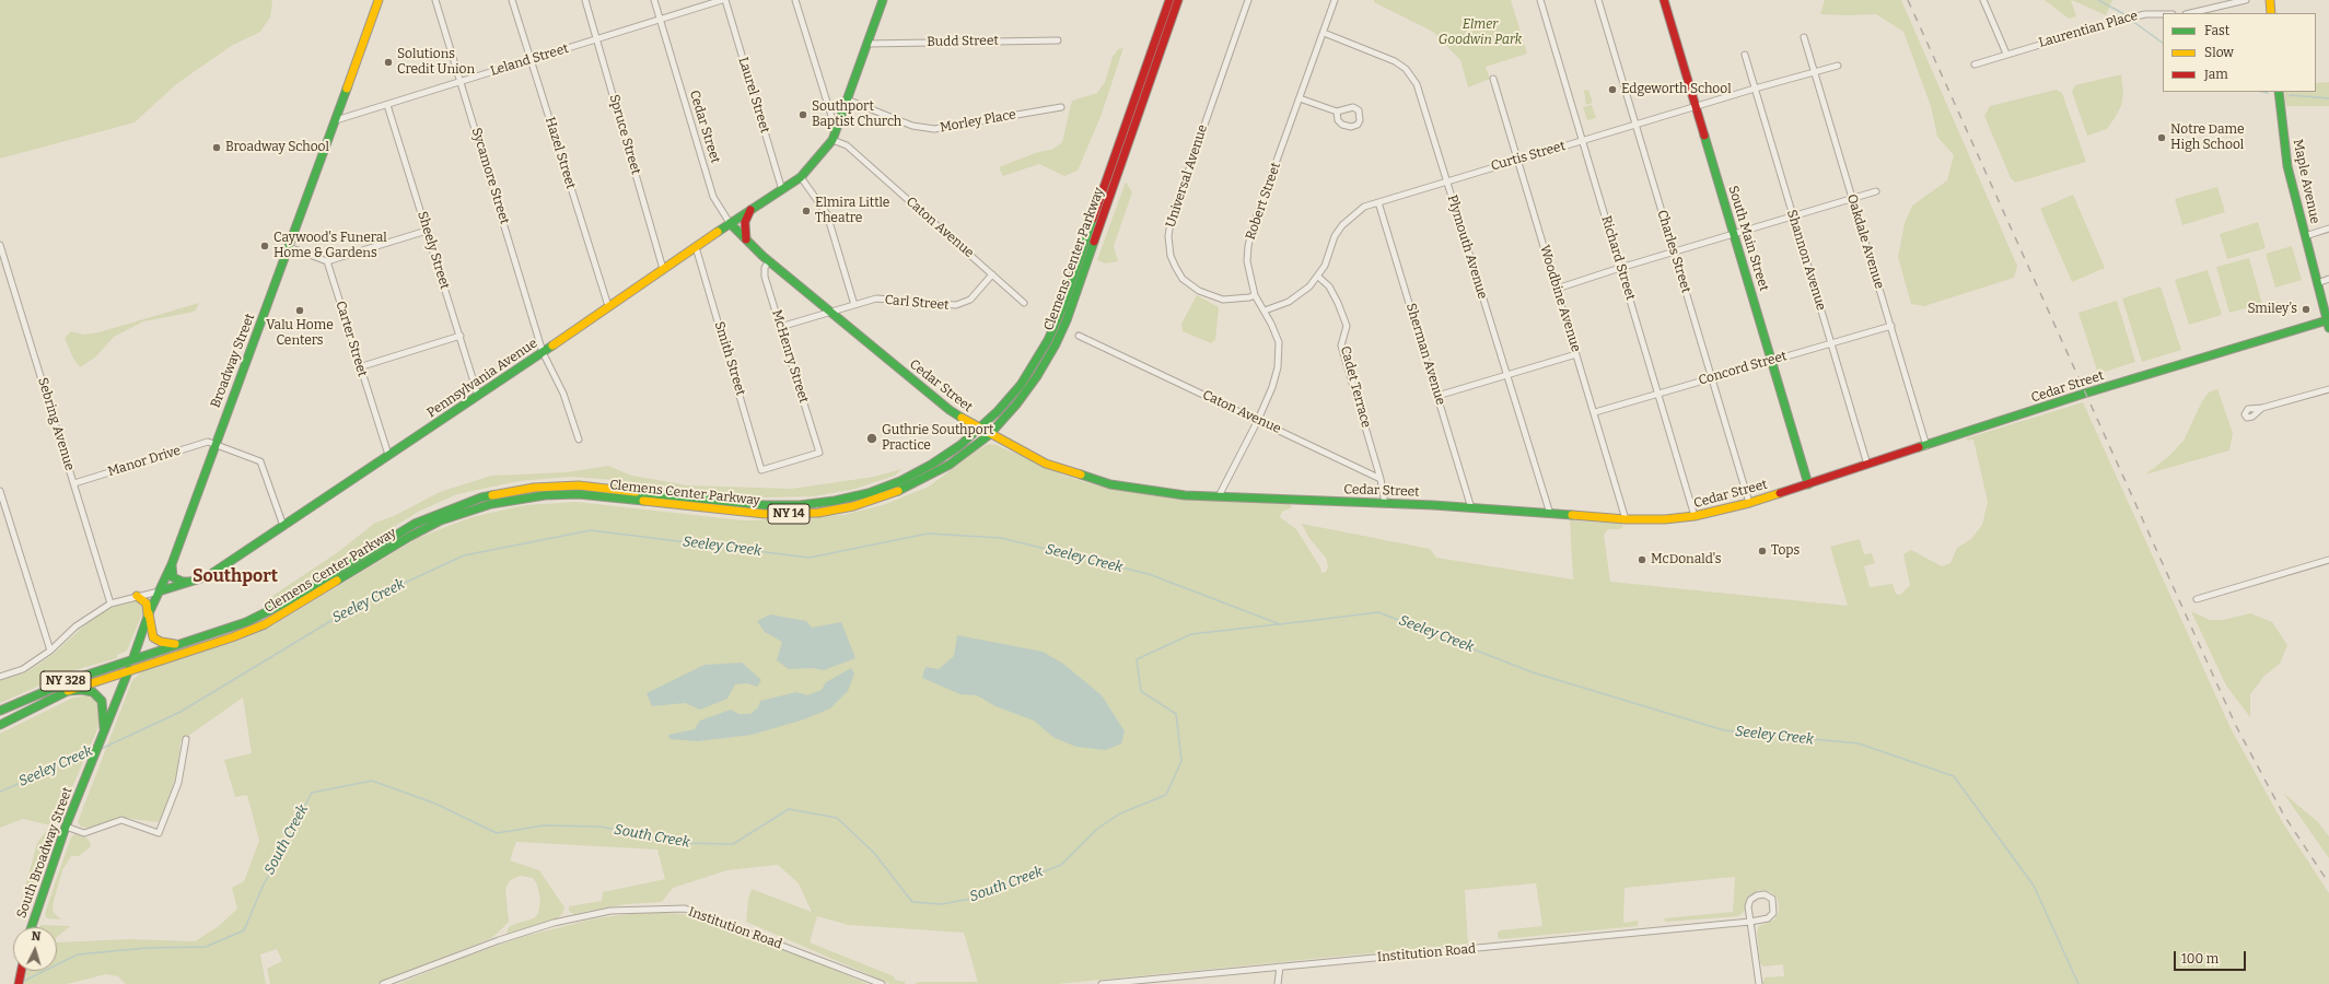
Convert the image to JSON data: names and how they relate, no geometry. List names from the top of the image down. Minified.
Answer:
{"streets":{"main road":["Cedar Street","Maple Avenue","South Main Street","Clemens Center Parkway","Broadway Street","Pennsylvania Avenue","NY 14","NY 328","South Broadway Street"],"street":["Laurentian Place","Budd Street","Leland Street","Laurel Street","Morley Place","Spruce Street","Hazel Street","Curtis Street","Sycamore Street","Universal Avenue","Robert Street","Caton Avenue","Oakdale Avenue","Plymouth Avenue","Sheely Street","Charles Street","Richard Street","Shannon Avenue","Woodbine Avenue","Carl Street","Carter Street","Sherman Avenue","McHenry Street","Smith Street","Concord Street","Cadet Terrace","Sebring Avenue","Manor Drive","Institution Road"]},"crossings":[["Budd Street","Pennsylvania Avenue"],["Leland Street","Laurel Street"],["Leland Street","Cedar Street"],["Leland Street","Spruce Street"],["Leland Street","Hazel Street"],["Leland Street","Sycamore Street"],["Leland Street","Sheely Street"],["Leland Street","Broadway Street"],["Laurel Street","Pennsylvania Avenue"],["Morley Place","Pennsylvania Avenue"],["Cedar Street","Maple Avenue"],["Cedar Street","Robert Street"],["Cedar Street","South Main Street"],["Cedar Street","Oakdale Avenue"],["Cedar Street","Plymouth Avenue"],["Cedar Street","Charles Street"],["Cedar Street","Richard Street"],["Cedar Street","Clemens Center Parkway"],["Cedar Street","Shannon Avenue"],["Cedar Street","Woodbine Avenue"],["Cedar Street","Carl Street"],["Cedar Street","Sherman Avenue"],["Cedar Street","McHenry Street"],["Cedar Street","Pennsylvania Avenue"],["Spruce Street","Pennsylvania Avenue"],["Hazel Street","Pennsylvania Avenue"],["Curtis Street","Robert Street"],["Curtis Street","South Main Street"],["Curtis Street","Oakdale Avenue"],["Curtis Street","Plymouth Avenue"],["Curtis Street","Charles Street"],["Curtis Street","Richard Street"],["Curtis Street","Shannon Avenue"],["Curtis Street","Woodbine Avenue"],["Curtis Street","Sherman Avenue"],["Curtis Street","Cadet Terrace"],["Sycamore Street","Pennsylvania Avenue"],["Universal Avenue","Robert Street"],["Robert Street","Caton Avenue"],["Robert Street","Plymouth Avenue"],["Caton Avenue","Carl Street"],["Caton Avenue","Pennsylvania Avenue"],["Caton Avenue","Cadet Terrace"],["South Main Street","Concord Street"],["Oakdale Avenue","Concord Street"],["Sheely Street","Pennsylvania Avenue"],["Charles Street","Concord Street"],["Richard Street","Concord Street"],["Clemens Center Parkway","Broadway Street"],["Clemens Center Parkway","NY 328"],["Shannon Avenue","Concord Street"],["Woodbine Avenue","Concord Street"],["Carl Street","McHenry Street"],["Carter Street","Pennsylvania Avenue"],["McHenry Street","Smith Street"],["Smith Street","Pennsylvania Avenue"],["Broadway Street","Pennsylvania Avenue"],["Broadway Street","Manor Drive"],["Broadway Street","NY 328"],["Broadway Street","South Broadway Street"],["Pennsylvania Avenue","Sebring Avenue"],["Sebring Avenue","Manor Drive"]],"districts":["Southport"],"water":["Seeley Creek","South Creek"],"parks":["Elmer Goodwin Park"],"places":["Solutions Credit Union","Edgeworth School","Southport Baptist Church","Notre Dame High School","Broadway School","Elmira Little Theatre","Caywood's Funeral Home & Gardens","Smiley’s","Valu Home Centers","Guthrie Southport Practice","Tops","McDonald's"],"legend":["Fast","Slow","Jam"],"scale_bar":"100 m","north":"top"}
